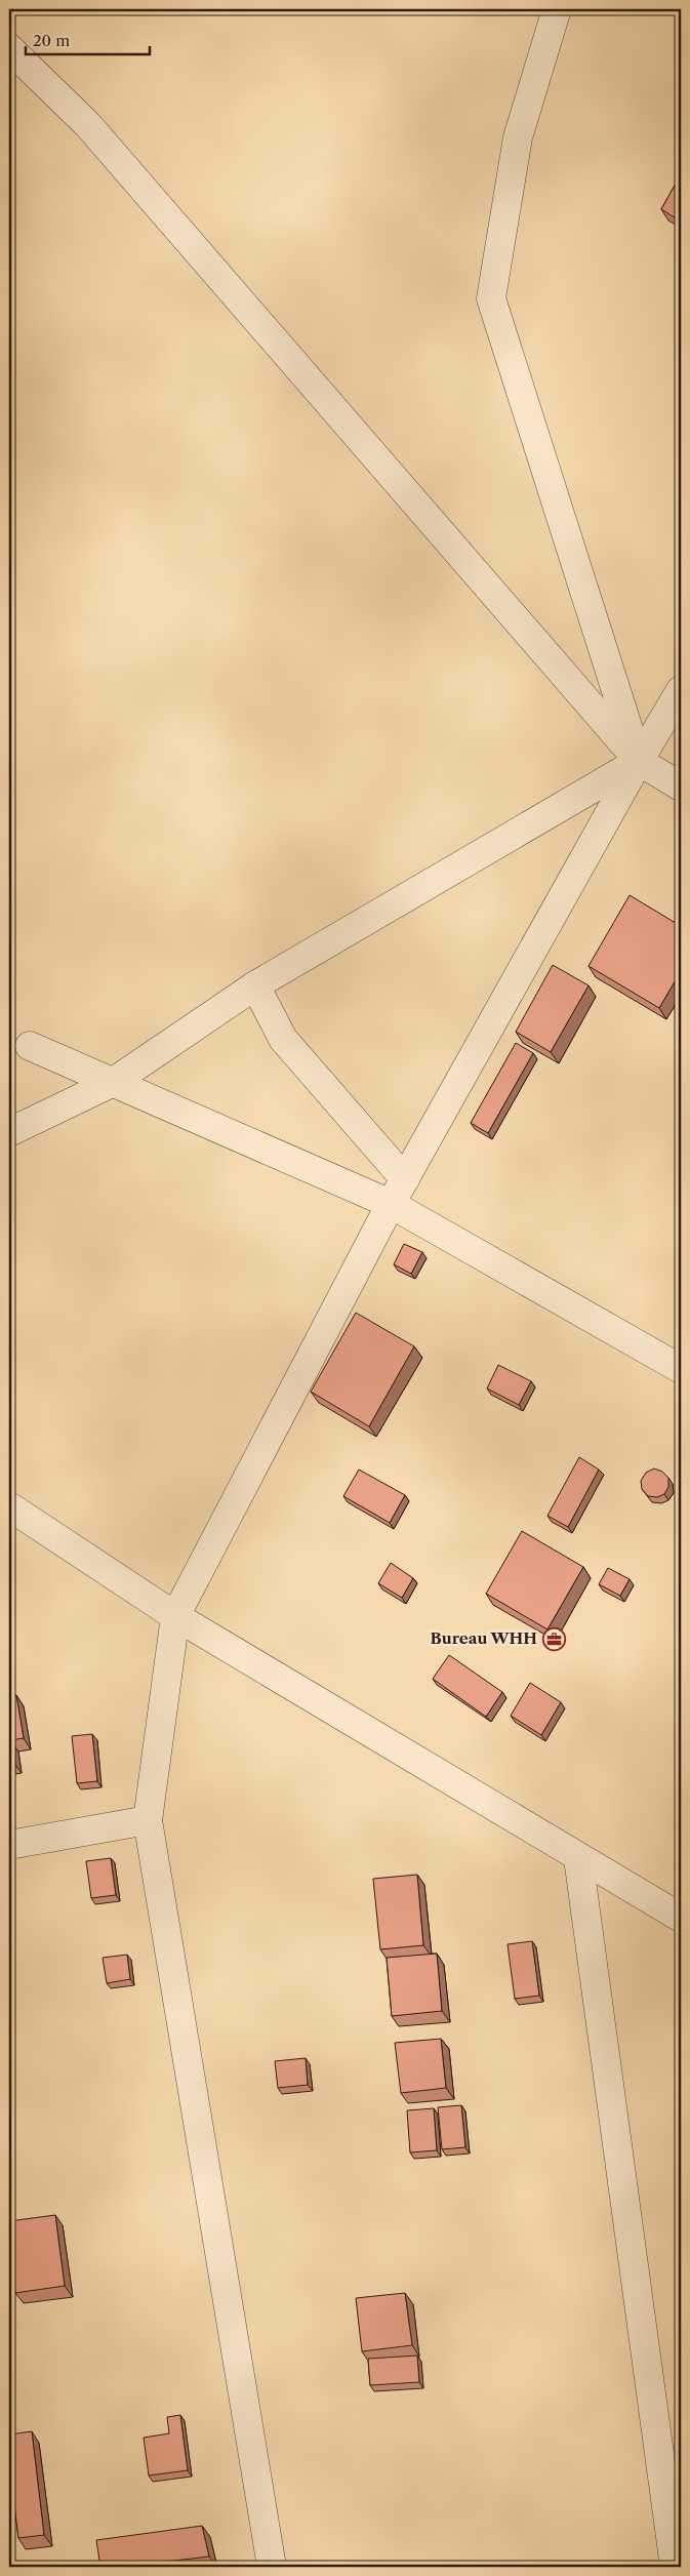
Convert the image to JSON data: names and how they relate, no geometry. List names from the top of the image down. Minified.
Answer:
{"places":{"office":["Bureau WHH"]},"scale_bar":"20 m"}
